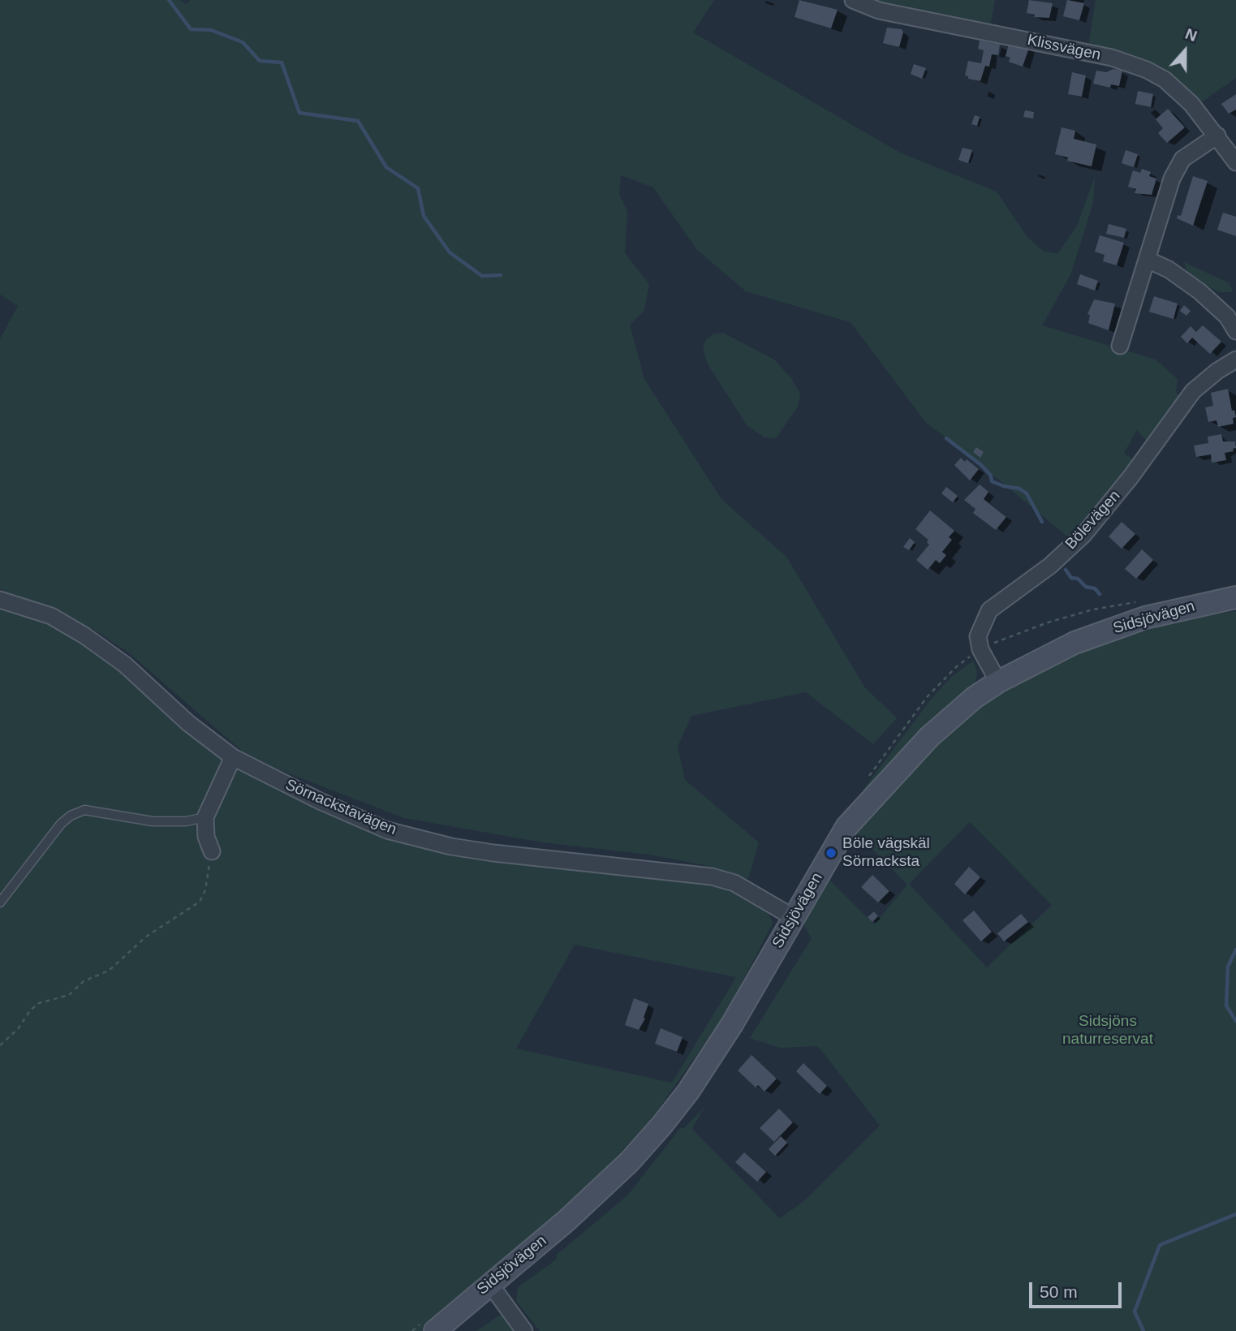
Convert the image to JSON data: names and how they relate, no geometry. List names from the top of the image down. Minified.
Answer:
{"streets":{"main road":["Sidsjövägen"],"street":["Klissvägen","Bölevägen","Sörnackstavägen"]},"crossings":[["Bölevägen","Sidsjövägen"],["Sidsjövägen","Sörnackstavägen"]],"parks":["Sidsjöns naturreservat"],"places":["Böle vägskäl Sörnacksta"],"scale_bar":"50 m","north":"top"}
